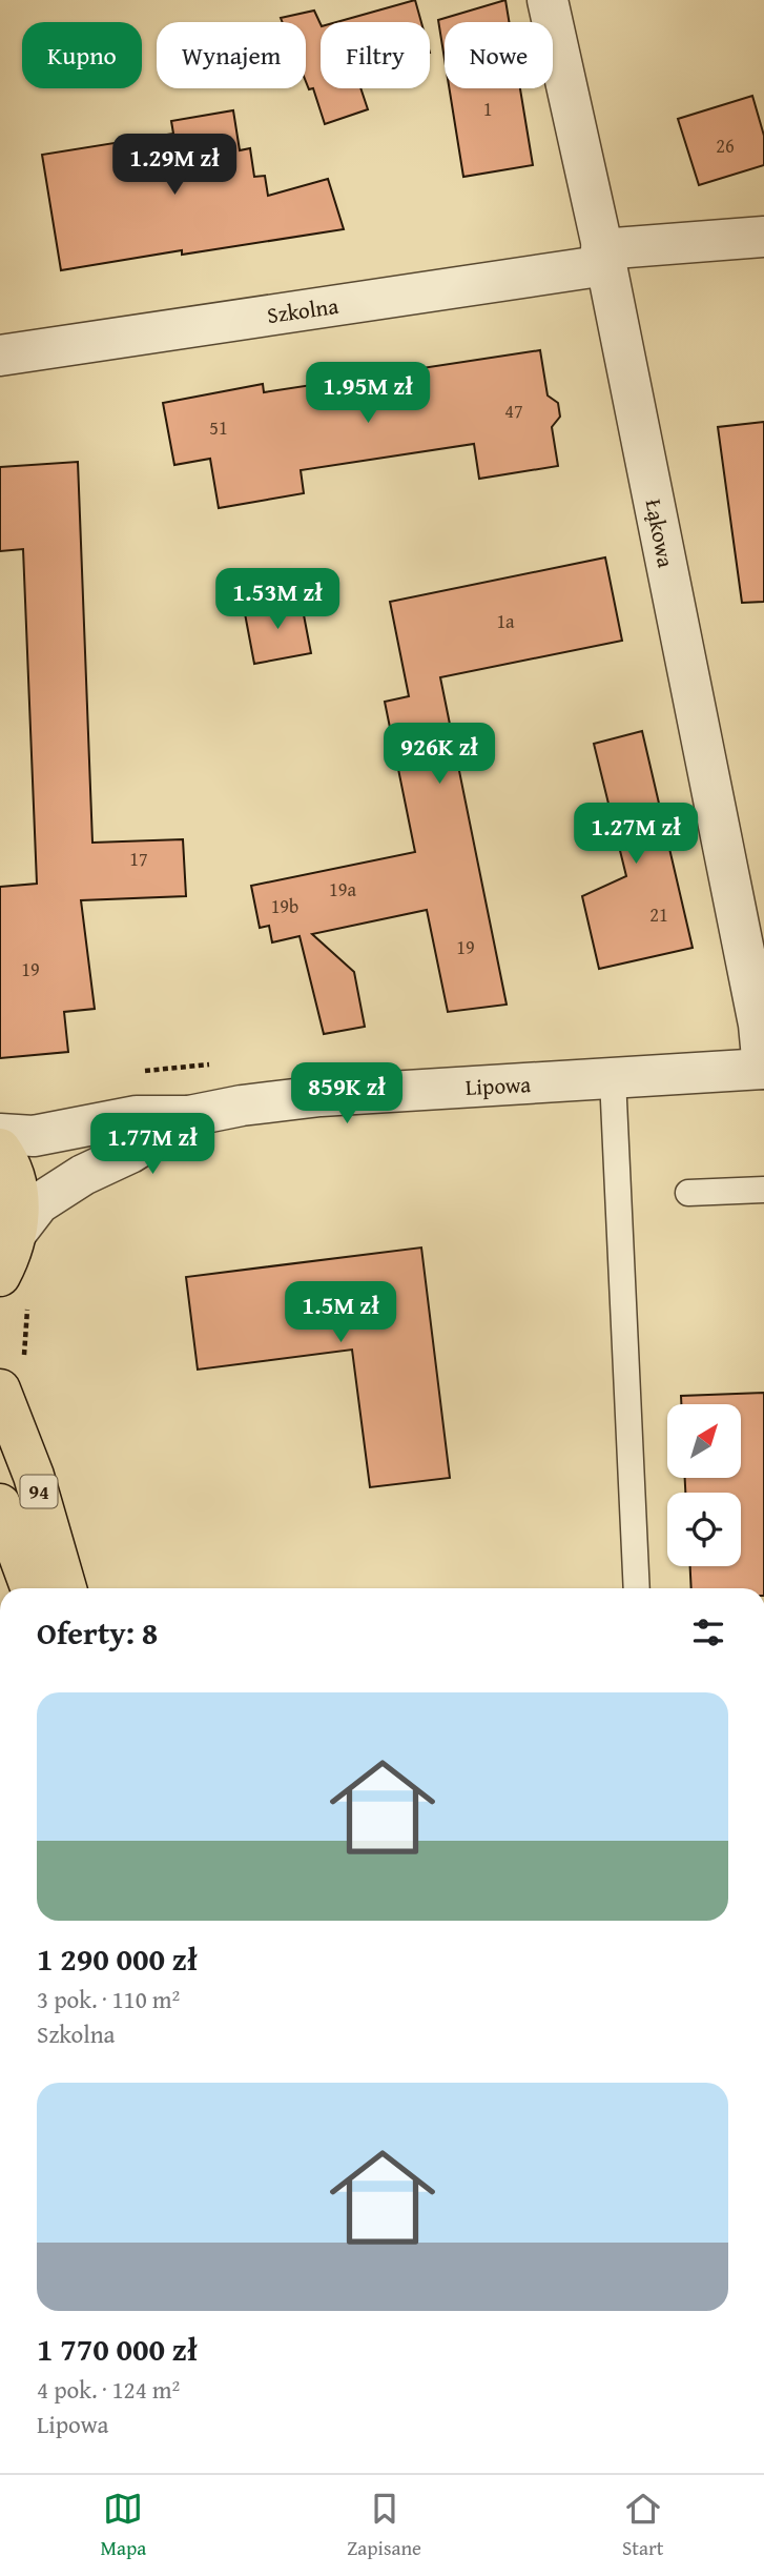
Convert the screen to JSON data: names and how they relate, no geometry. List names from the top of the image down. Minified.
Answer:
{"streets":{"main road":["94"],"street":["Szkolna","Łąkowa","Lipowa"]},"crossings":[["Szkolna","Łąkowa"],["Łąkowa","Lipowa"]],"house_numbers":["1","26","47","51","1a","17","19a","19b","21","19","19"],"north":"top right","page":{"chip":["Kupno","Wynajem","Filtry","Nowe"],"price":["1.29M zł","1.95M zł","1.53M zł","926K zł","1.27M zł","859K zł","1.77M zł","1.5M zł"],"heading":"Oferty: 8","list":[{"name":"1 290 000 zł","note":"3 pok. · 110 m² · Szkolna"},{"name":"1 770 000 zł","note":"4 pok. · 124 m² · Lipowa"}],"tabs":["Mapa","Zapisane","Start"]}}
